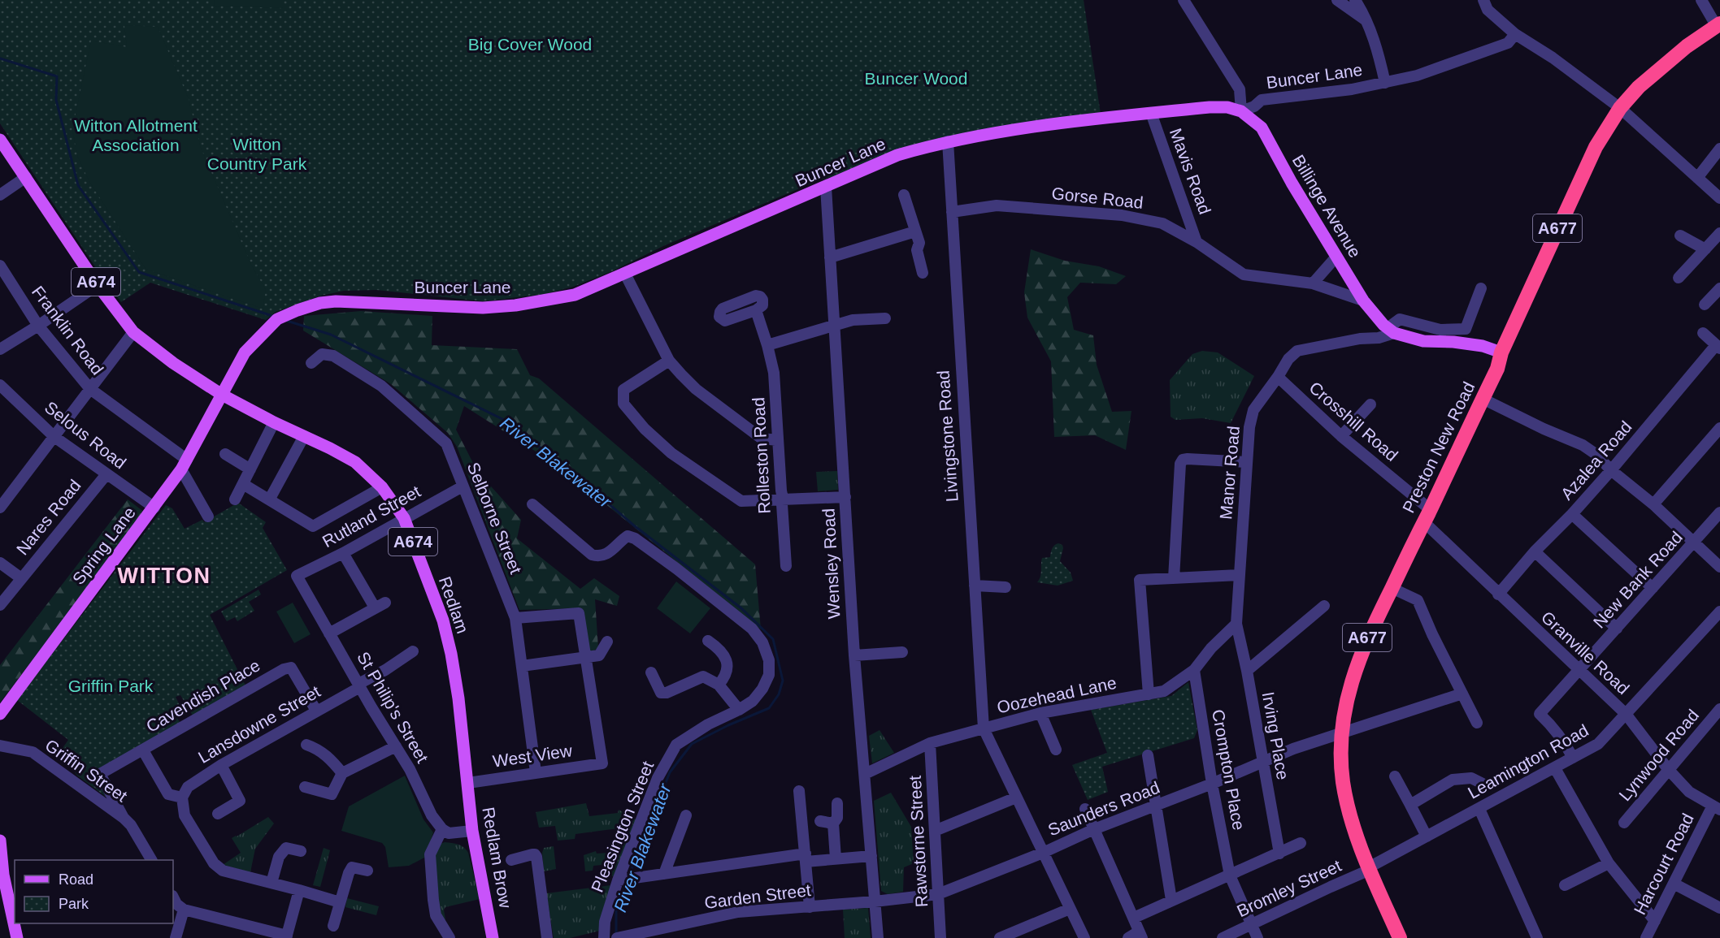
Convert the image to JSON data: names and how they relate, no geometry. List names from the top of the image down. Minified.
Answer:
{"streets":{"highway":["A677","Preston New Road"],"main road":["Buncer Lane","Billinge Avenue","A674","Spring Lane","Redlam","Redlam Brow"],"street":["Mavis Road","Gorse Road","Franklin Road","Crosshill Road","Selous Road","Livingstone Road","Rolleston Road","Azalea Road","Manor Road","Rutland Street","Nares Road","Selborne Street","Wensley Road","New Bank Road","Granville Road","Oozehead Lane","Cavendish Place","St Philip's Street","Lansdowne Street","Irving Place","Lynwood Road","West View","Leamington Road","Crompton Place","Griffin Street","Saunders Road","Pleasington Street","Rawstorne Street","Harcourt Road","Bromley Street","Garden Street"]},"crossings":[["Buncer Lane","Mavis Road"],["Buncer Lane","Billinge Avenue"],["Buncer Lane","A674"],["Buncer Lane","Livingstone Road"],["Buncer Lane","Spring Lane"],["Buncer Lane","Wensley Road"],["Buncer Lane","Redlam"],["Mavis Road","Gorse Road"],["Gorse Road","Billinge Avenue"],["Gorse Road","Livingstone Road"],["Billinge Avenue","Manor Road"],["A674","Spring Lane"],["A674","Redlam"],["Franklin Road","Spring Lane"],["Crosshill Road","Preston New Road"],["Crosshill Road","Manor Road"],["Crosshill Road","Granville Road"],["Selous Road","Nares Road"],["Selous Road","Spring Lane"],["Livingstone Road","Oozehead Lane"],["Preston New Road","Granville Road"],["Preston New Road","Leamington Road"],["Preston New Road","Saunders Road"],["Preston New Road","Bromley Street"],["Azalea Road","Granville Road"],["Manor Road","Oozehead Lane"],["Manor Road","Irving Place"],["Rutland Street","Selborne Street"],["Rutland Street","Redlam"],["Rutland Street","St Philip's Street"],["Selborne Street","West View"],["Spring Lane","Redlam"],["Wensley Road","Oozehead Lane"],["Wensley Road","Saunders Road"],["Wensley Road","Garden Street"],["New Bank Road","Granville Road"],["New Bank Road","Leamington Road"],["Redlam","West View"],["Redlam","Redlam Brow"],["Granville Road","Lynwood Road"],["Granville Road","Leamington Road"],["Granville Road","Harcourt Road"],["Oozehead Lane","Irving Place"],["Oozehead Lane","Crompton Place"],["Oozehead Lane","Rawstorne Street"],["Cavendish Place","Lansdowne Street"],["Cavendish Place","Griffin Street"],["St Philip's Street","Lansdowne Street"],["Irving Place","Saunders Road"],["West View","Redlam Brow"],["Leamington Road","Bromley Street"],["Crompton Place","Saunders Road"],["Crompton Place","Bromley Street"],["Saunders Road","Rawstorne Street"],["Saunders Road","Garden Street"]],"districts":["WITTON"],"water":["River Blakewater"],"parks":["Big Cover Wood","Buncer Wood","Witton Allotment Association","Witton Country Park","Griffin Park"],"legend":["Road","Park"]}
